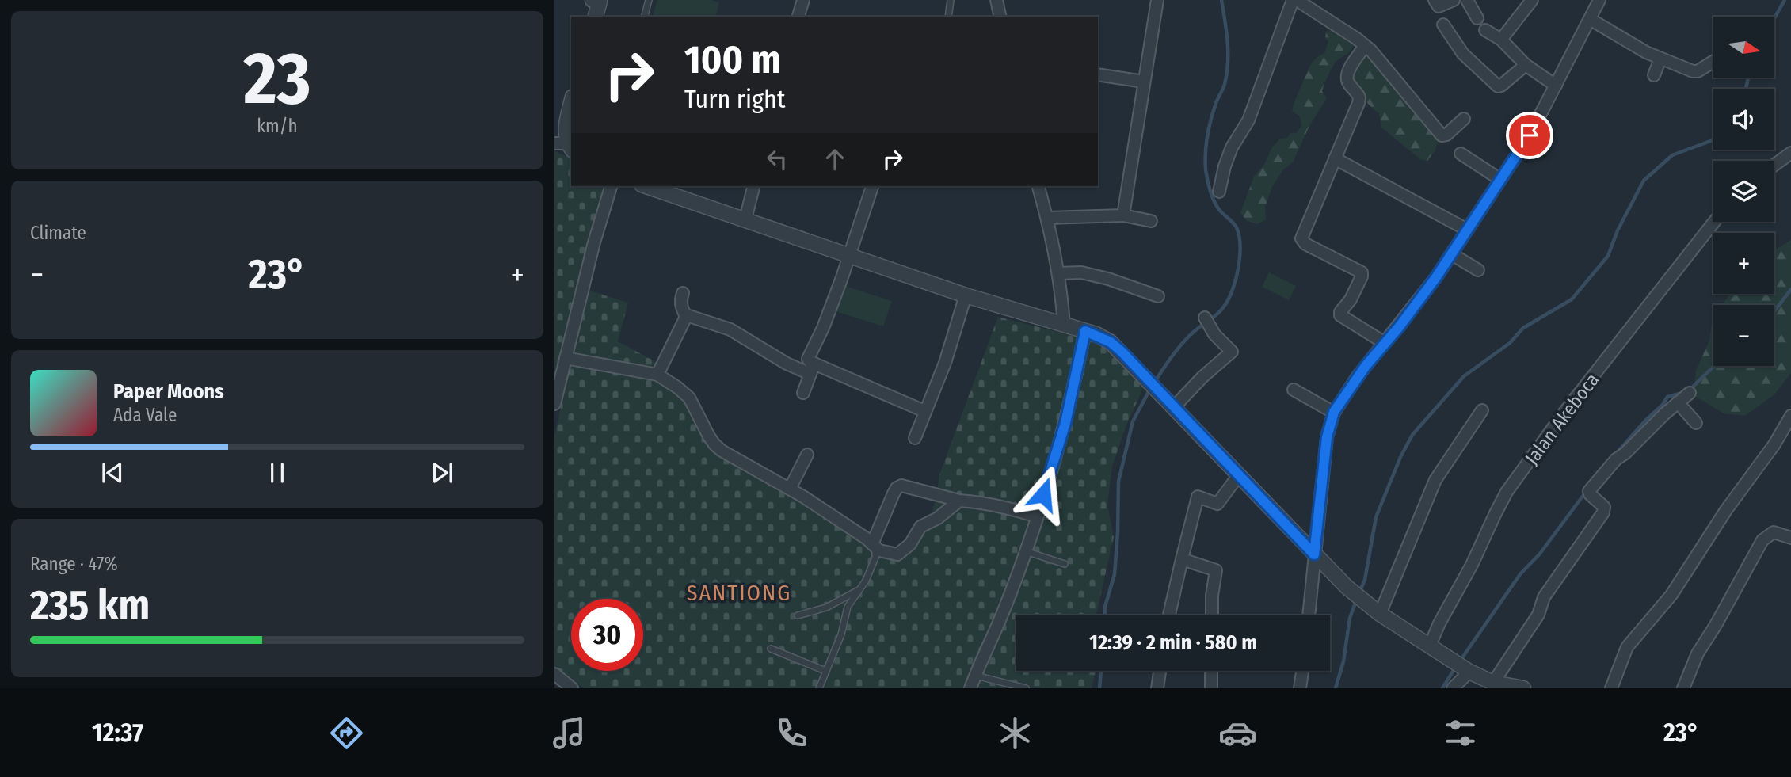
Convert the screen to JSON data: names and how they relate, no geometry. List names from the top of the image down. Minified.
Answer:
{"streets":{"street":["Jalan Akeboca"]},"districts":["SANTIONG"],"north":"right","page":{"tile":[["23","km/h"],"Climate",["Range · 47%","235 km"]],"map_buttons":["+","−"],"turn":["100 m","Turn right"],"heat":["−","23°","+"],"song":["Paper Moons","Ada Vale"],"limit":"30","trip":"12:39 · 2 min · 580 m","tabs":["12:37","23°"]}}
